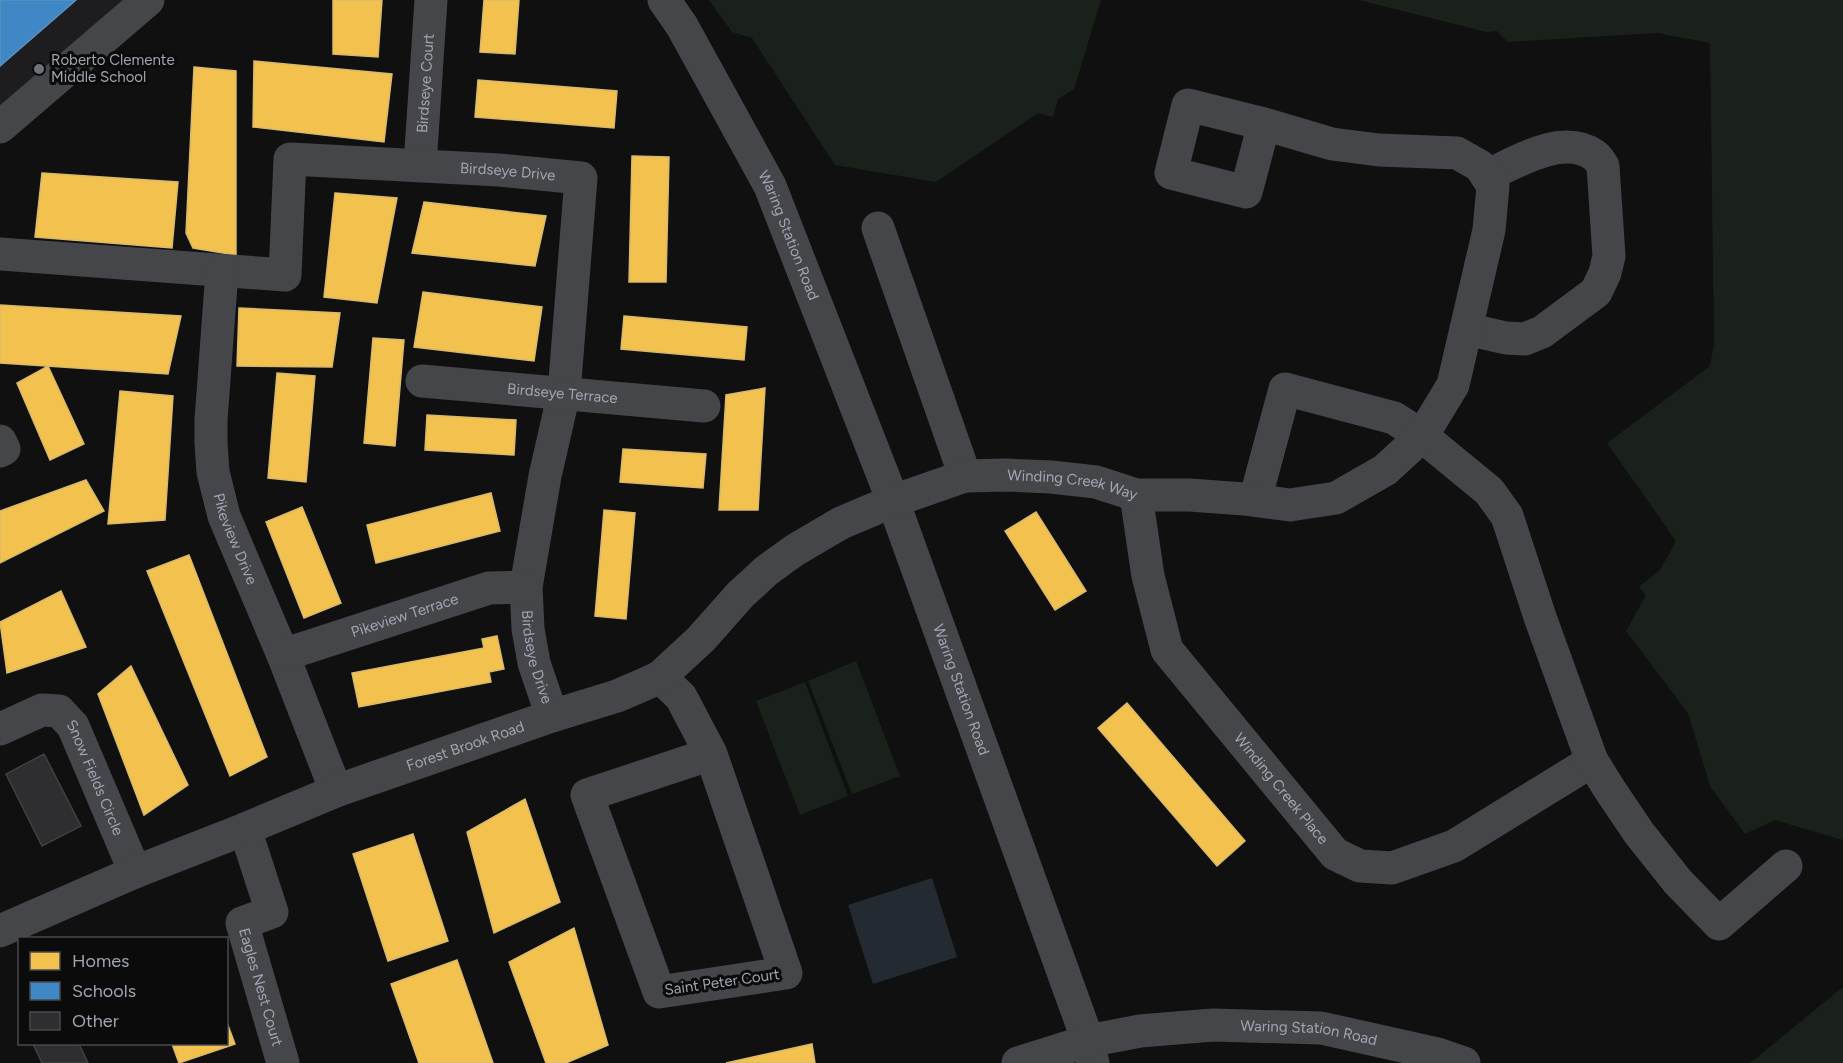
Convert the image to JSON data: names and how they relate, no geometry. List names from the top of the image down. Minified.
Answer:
{"streets":{"street":["Birdseye Court","Birdseye Drive","Waring Station Road","Birdseye Terrace","Winding Creek Way","Pikeview Drive","Pikeview Terrace","Forest Brook Road","Snow Fields Circle","Winding Creek Place","Saint Peter Court","Eagles Nest Court"]},"crossings":[["Birdseye Court","Birdseye Drive"],["Birdseye Drive","Birdseye Terrace"],["Birdseye Drive","Pikeview Drive"],["Birdseye Drive","Pikeview Terrace"],["Birdseye Drive","Forest Brook Road"],["Waring Station Road","Winding Creek Way"],["Waring Station Road","Forest Brook Road"],["Winding Creek Way","Forest Brook Road"],["Winding Creek Way","Winding Creek Place"],["Pikeview Drive","Pikeview Terrace"],["Pikeview Drive","Forest Brook Road"],["Forest Brook Road","Snow Fields Circle"],["Forest Brook Road","Saint Peter Court"],["Forest Brook Road","Eagles Nest Court"]],"places":["Roberto Clemente Middle School"],"legend":["Homes","Schools","Other"]}
